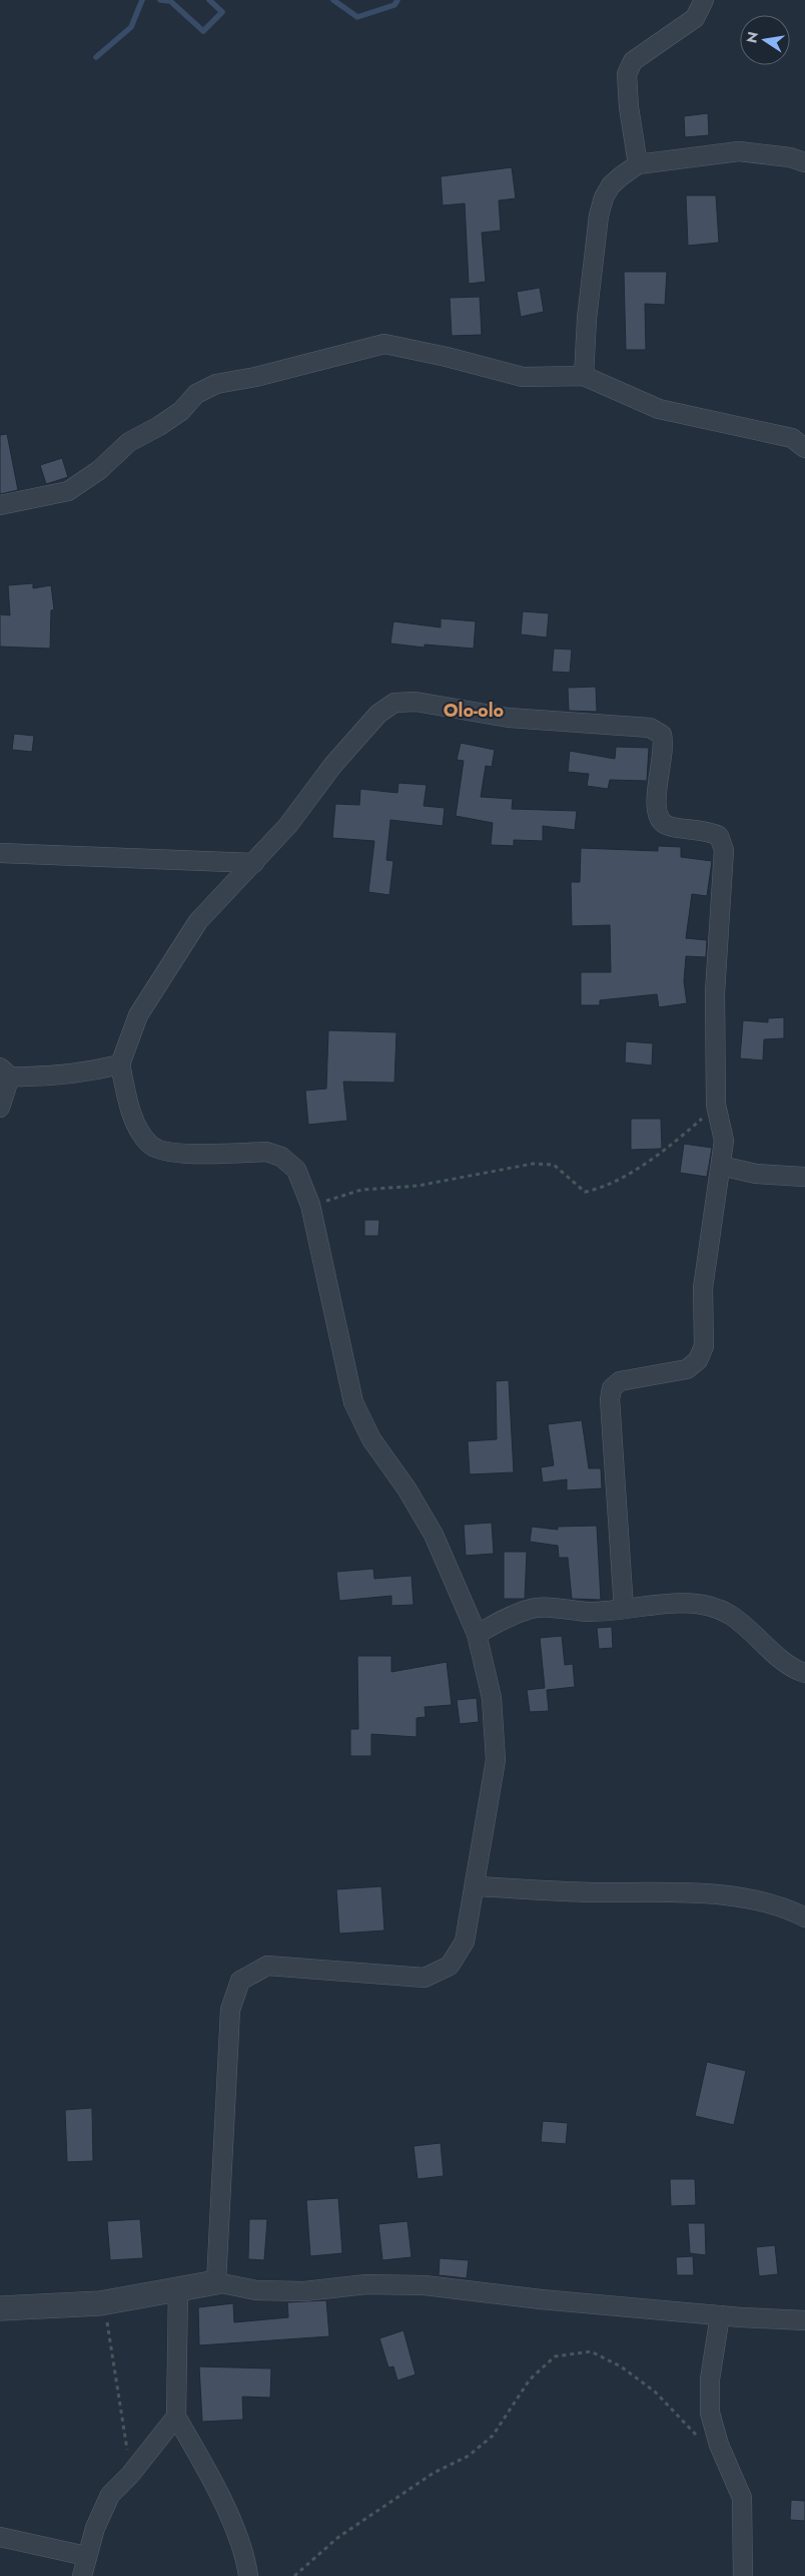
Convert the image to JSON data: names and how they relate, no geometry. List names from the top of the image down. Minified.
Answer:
{"districts":["Olo-olo"],"north":"left"}
